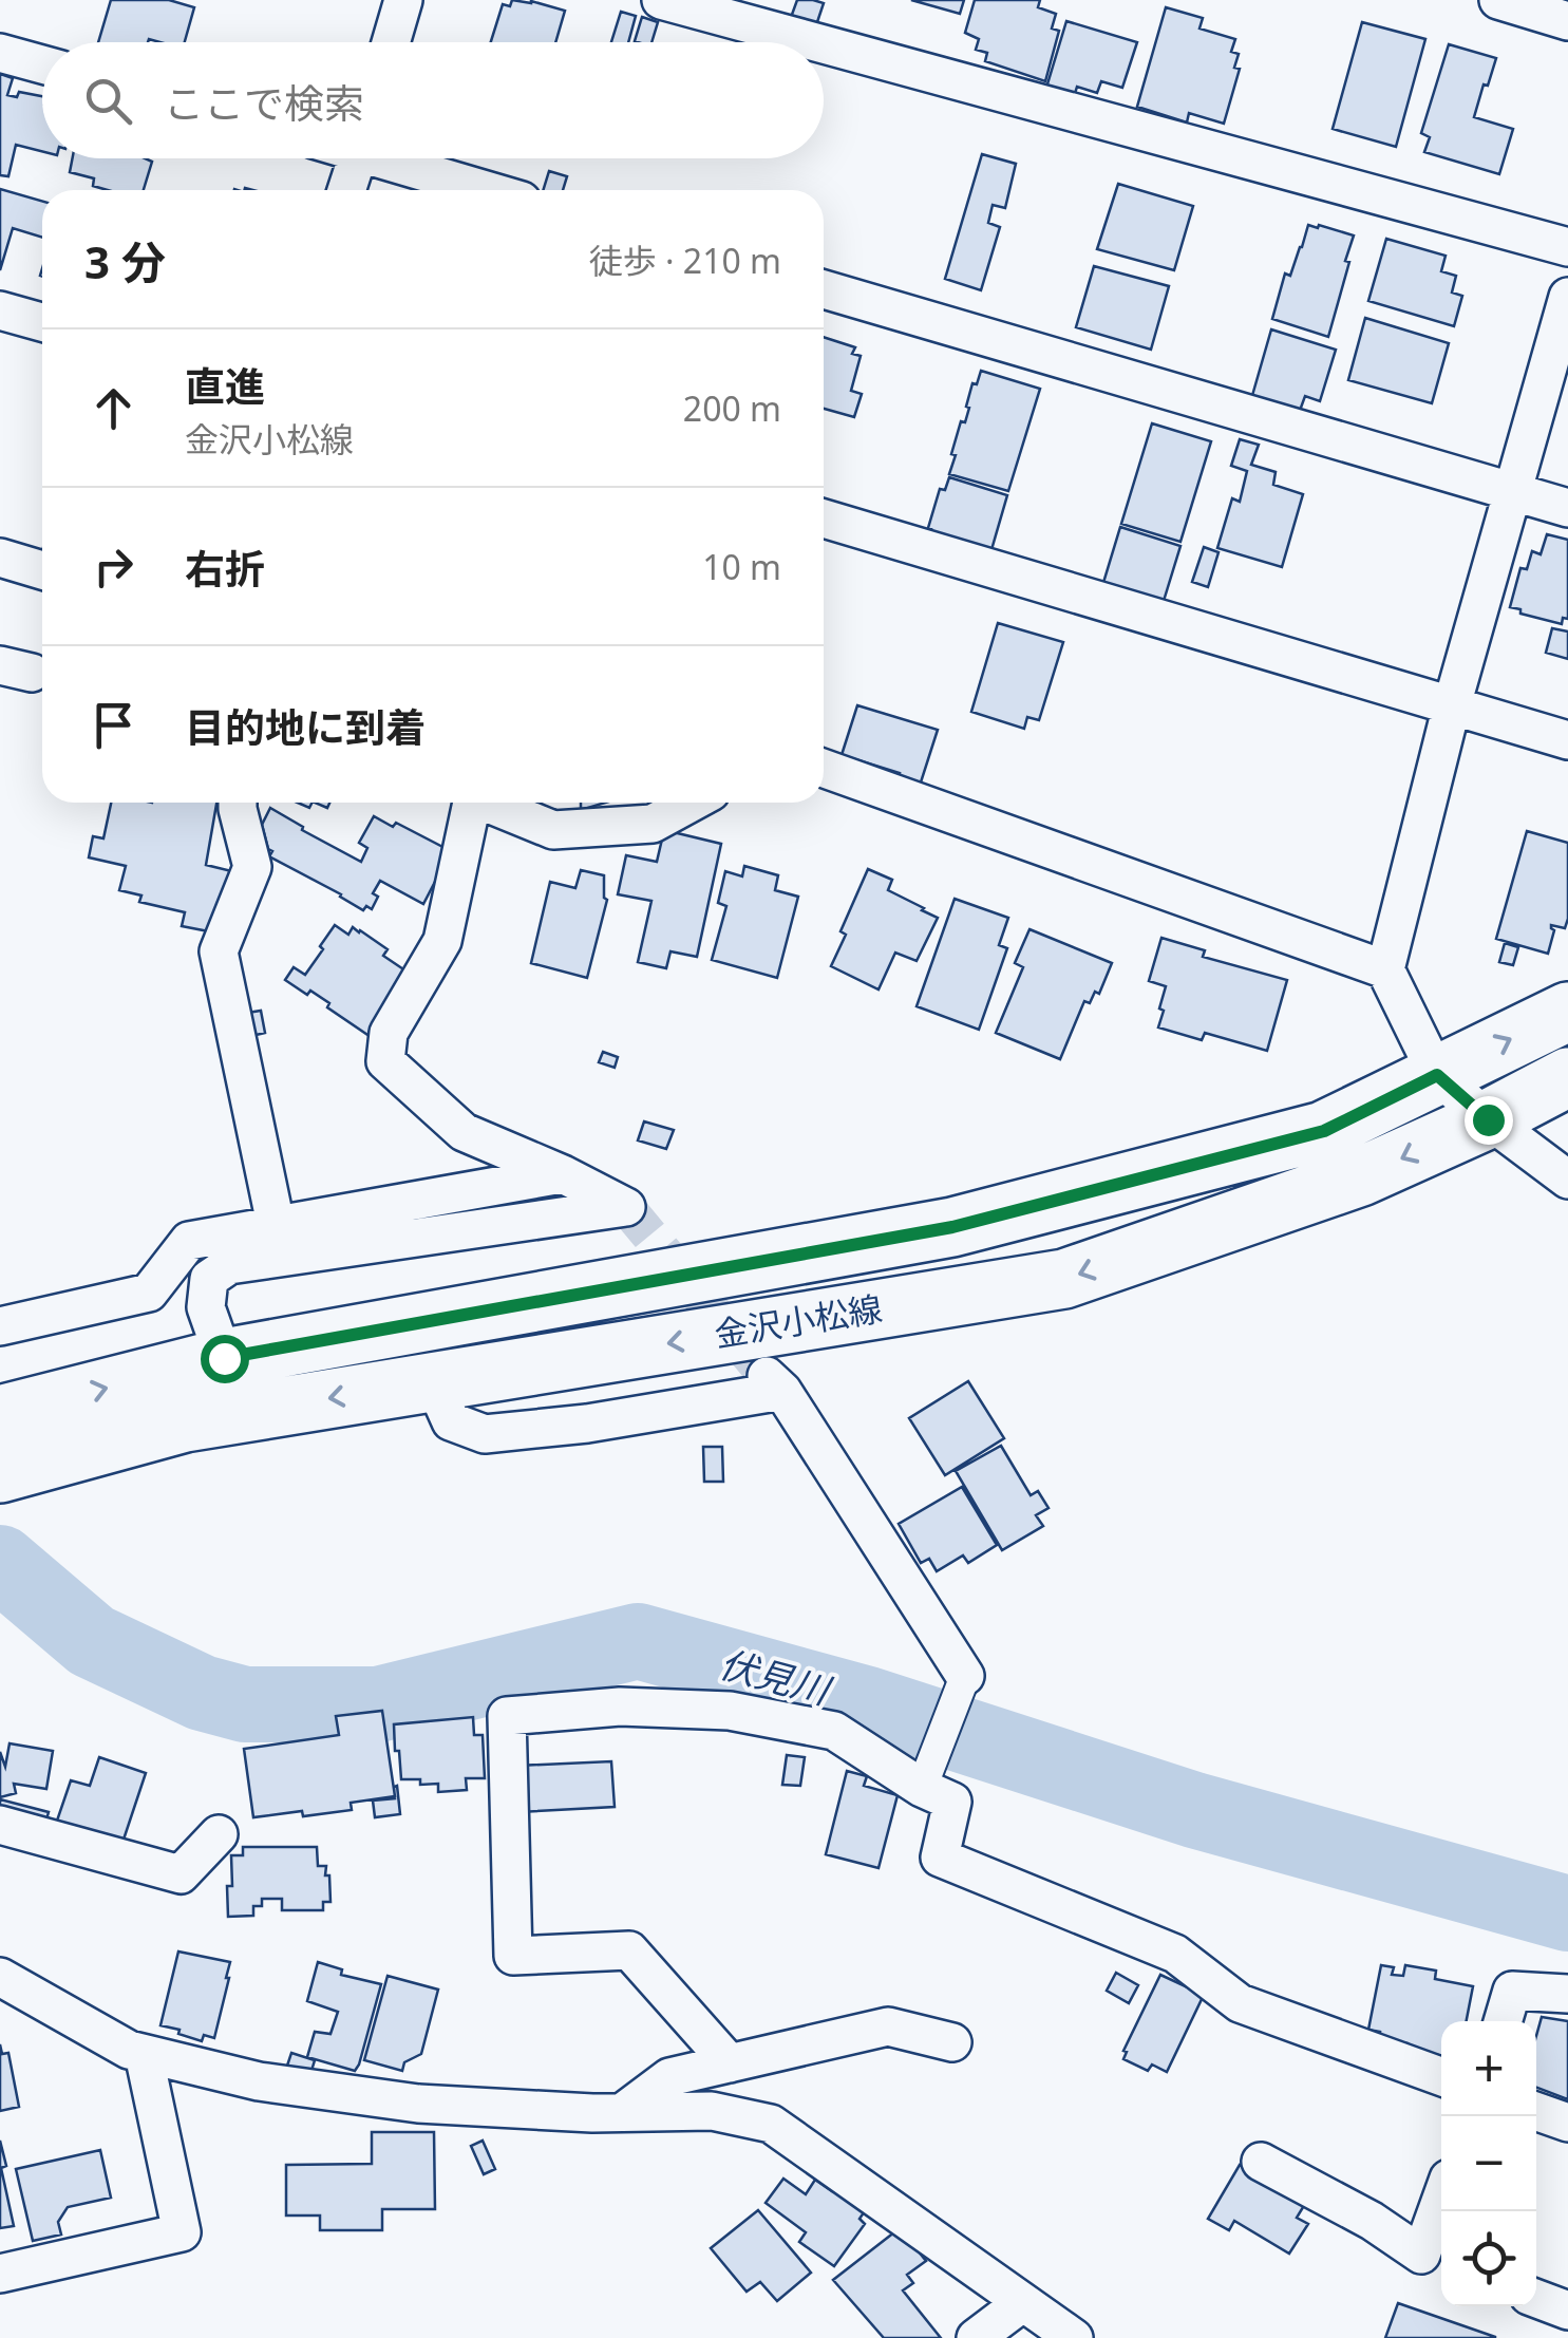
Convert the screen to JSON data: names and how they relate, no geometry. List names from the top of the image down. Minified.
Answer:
{"streets":{"main road":["金沢小松線"]},"water":["伏見川"],"page":{"search":"ここで検索","heading":["3 分","徒歩 · 210 m"],"list":[["直進","金沢小松線","200 m"],["右折","10 m"],"目的地に到着"],"map_buttons":["+","−"]}}
